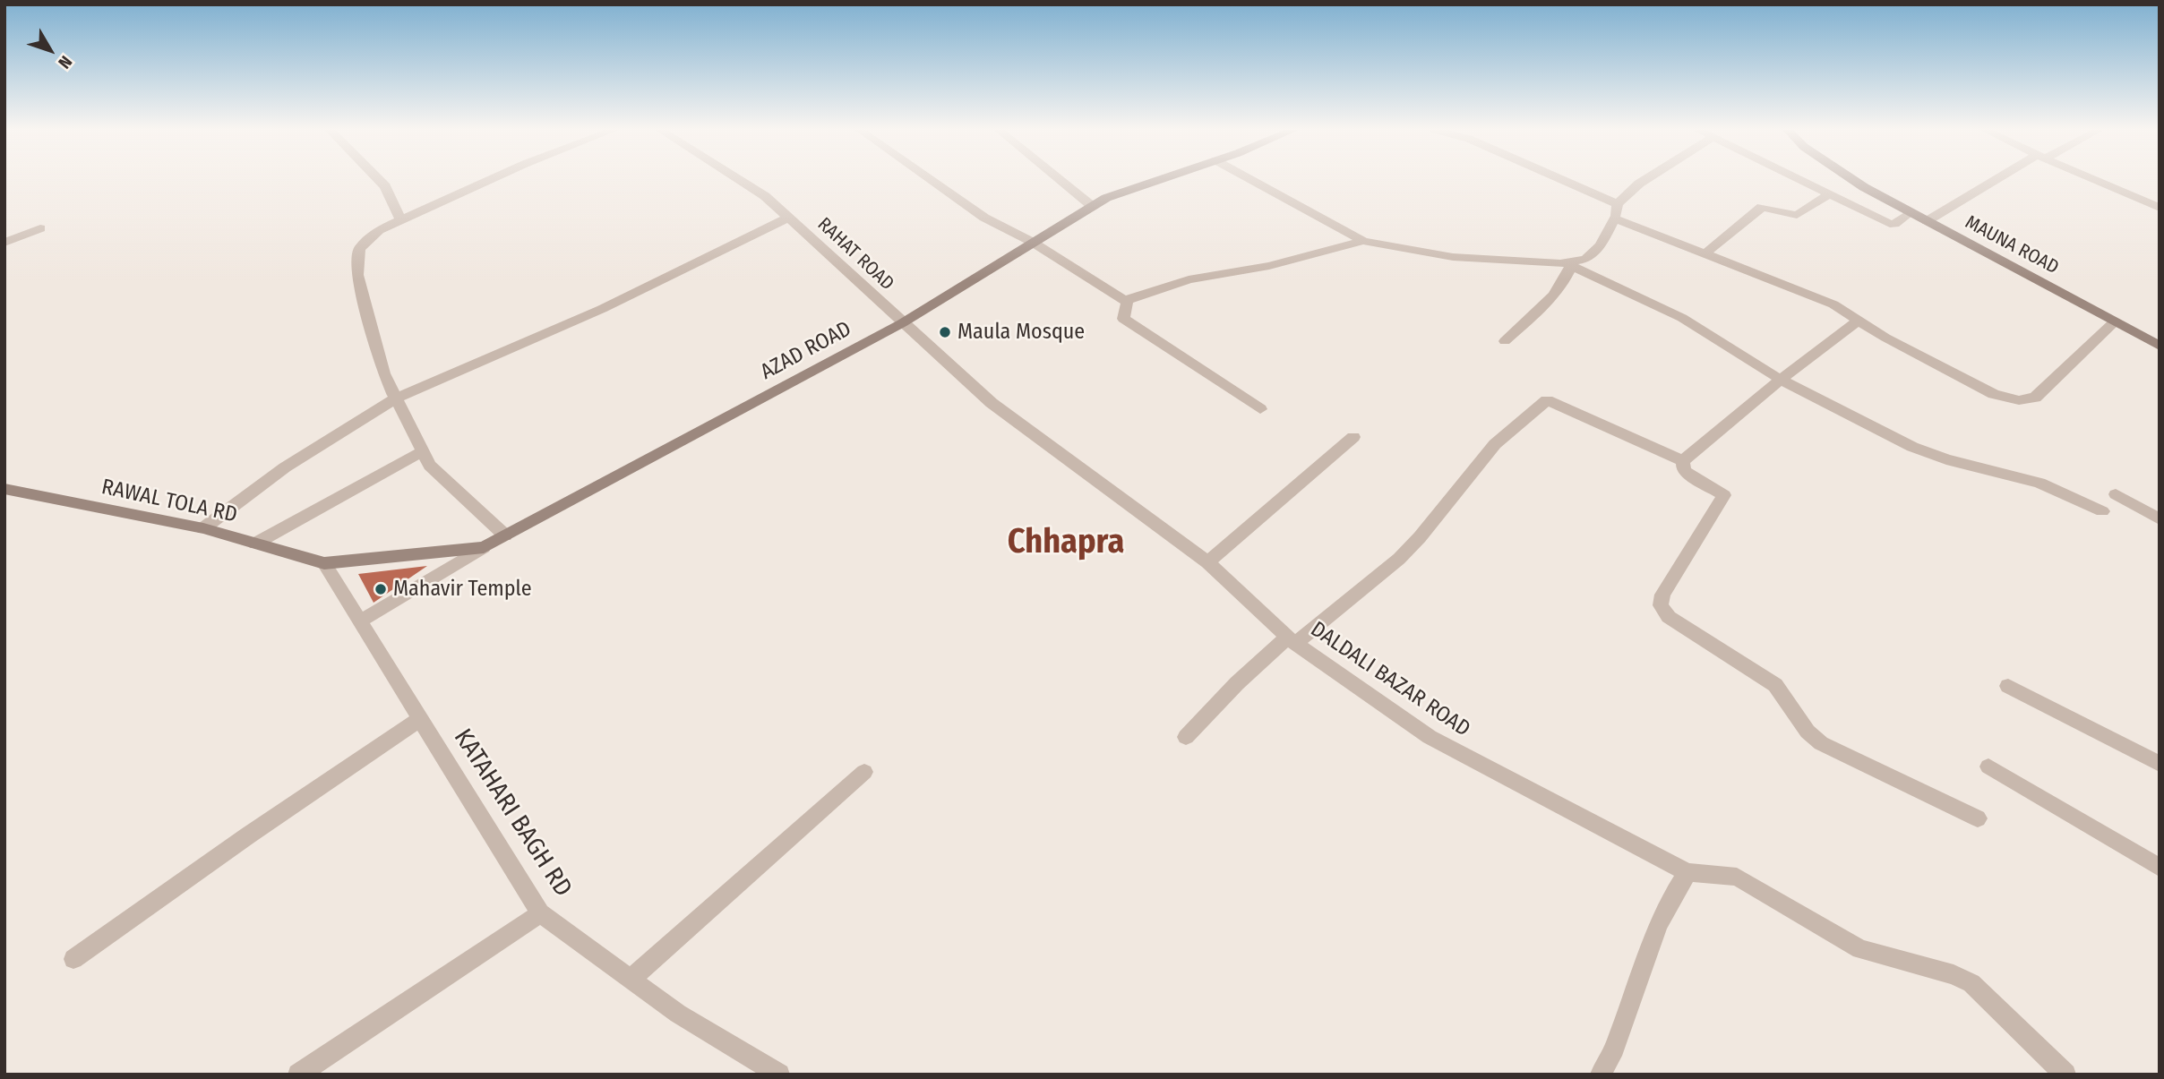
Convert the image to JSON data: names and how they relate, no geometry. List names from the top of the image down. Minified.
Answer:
{"streets":{"street":["MAUNA ROAD","RAHAT ROAD","AZAD ROAD","RAWAL TOLA RD","DALDALI BAZAR ROAD","KATAHARI BAGH RD"]},"crossings":[["RAHAT ROAD","AZAD ROAD"],["RAHAT ROAD","DALDALI BAZAR ROAD"],["AZAD ROAD","RAWAL TOLA RD"],["AZAD ROAD","DALDALI BAZAR ROAD"],["AZAD ROAD","KATAHARI BAGH RD"],["RAWAL TOLA RD","KATAHARI BAGH RD"]],"districts":["Chhapra"],"places":["Maula Mosque","Mahavir Temple"],"north":"bottom right"}
